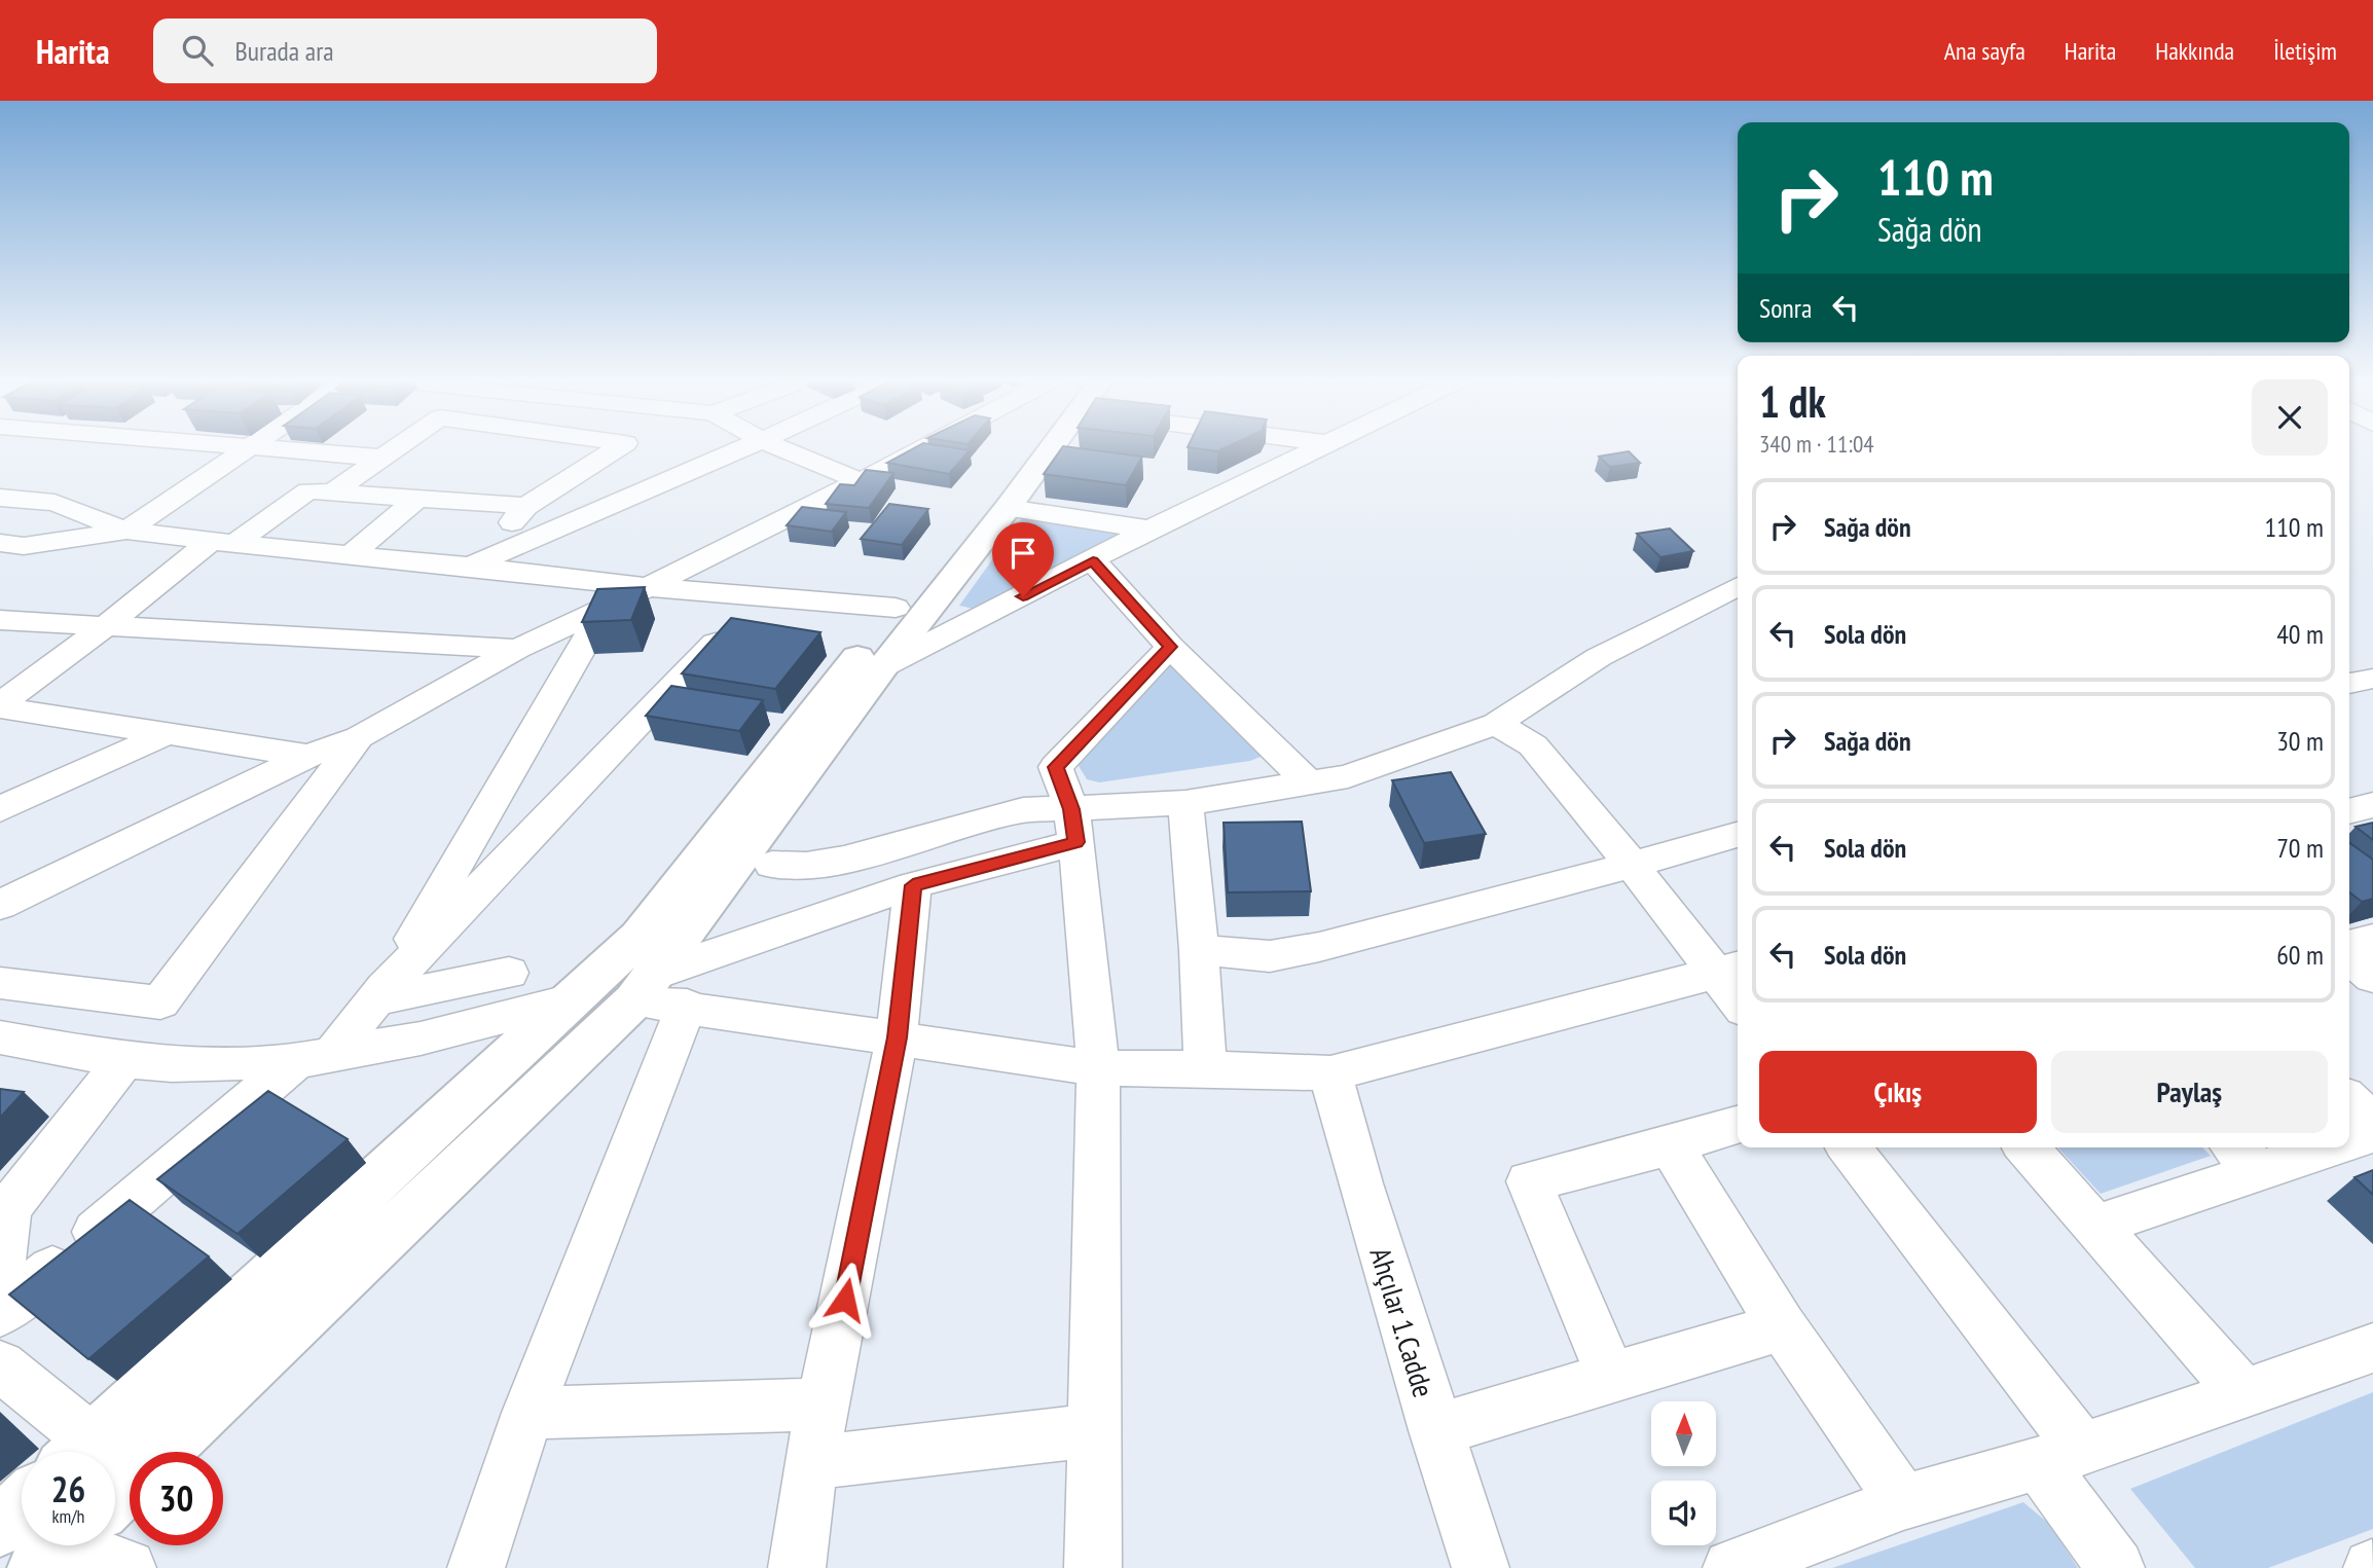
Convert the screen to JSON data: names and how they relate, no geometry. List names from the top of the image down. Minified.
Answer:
{"streets":{"street":["Ahçılar 1.Cadde"]},"north":"top","page":{"header":"Harita","search":"Burada ara","nav":["Ana sayfa","Harita","Hakkında","İletişim"],"turn":["110 m","Sağa dön"],"then":"Sonra","heading":["1 dk","340 m · 11:04"],"list":[{"name":"Sağa dön","value":"110 m"},{"name":"Sola dön","value":"40 m"},{"name":"Sağa dön","value":"30 m"},{"name":"Sola dön","value":"70 m"},{"name":"Sola dön","value":"60 m"}],"buttons":["Çıkış","Paylaş"],"speed":"26 km/h","limit":"30"}}
